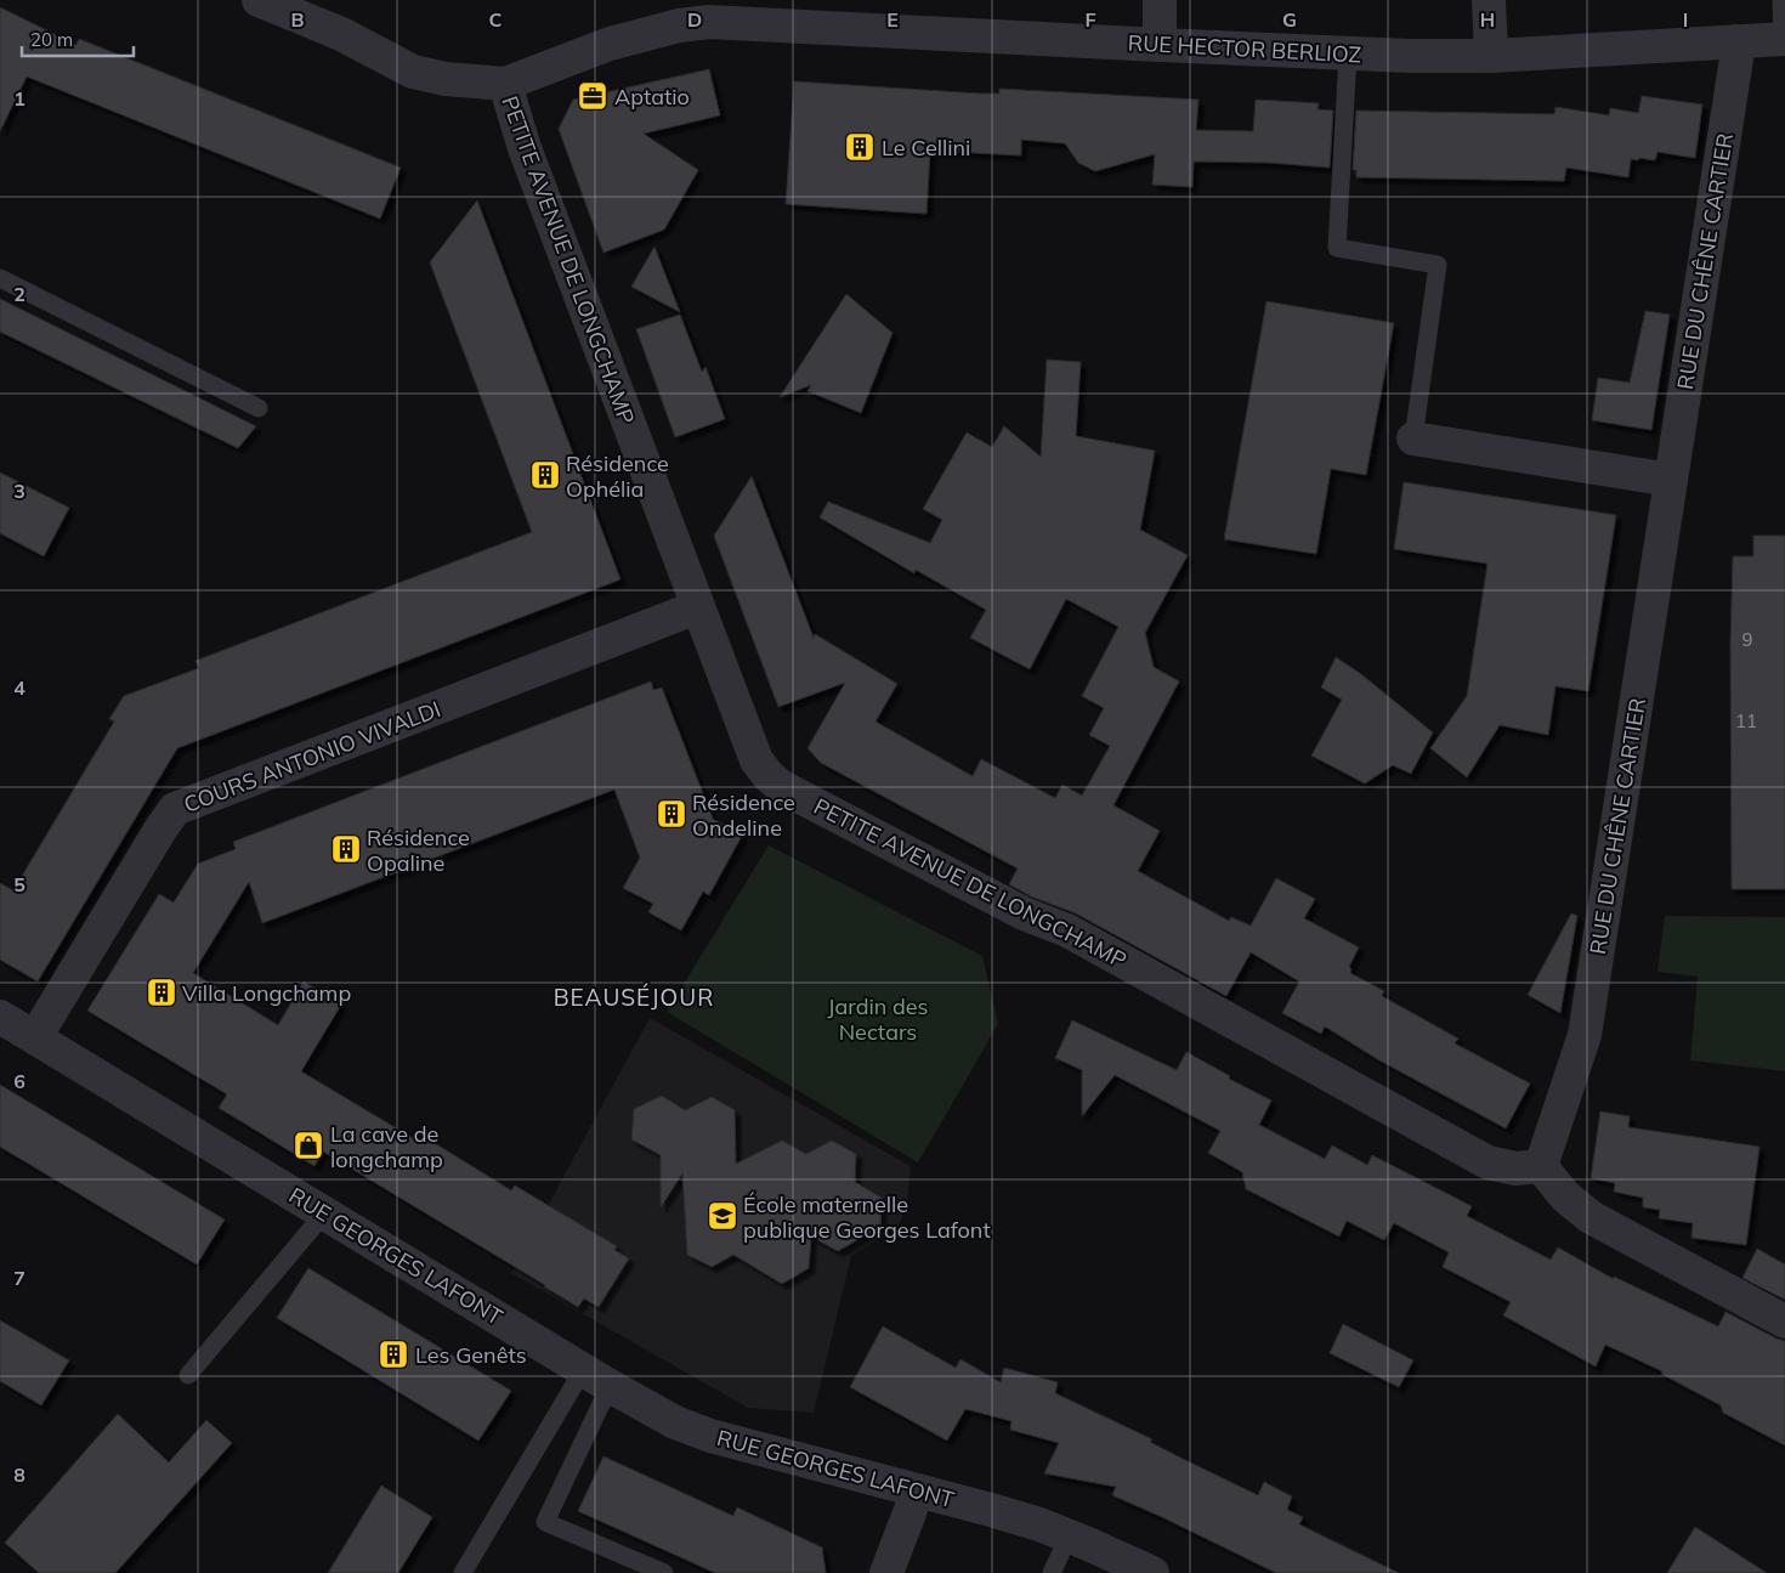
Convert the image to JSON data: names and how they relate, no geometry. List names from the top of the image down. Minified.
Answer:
{"streets":{"street":["RUE HECTOR BERLIOZ","PETITE AVENUE DE LONGCHAMP","RUE DU CHÊNE CARTIER","COURS ANTONIO VIVALDI","RUE GEORGES LAFONT"]},"crossings":[["RUE HECTOR BERLIOZ","PETITE AVENUE DE LONGCHAMP"],["RUE HECTOR BERLIOZ","RUE DU CHÊNE CARTIER"],["PETITE AVENUE DE LONGCHAMP","RUE DU CHÊNE CARTIER"],["PETITE AVENUE DE LONGCHAMP","COURS ANTONIO VIVALDI"],["COURS ANTONIO VIVALDI","RUE GEORGES LAFONT"]],"districts":["BEAUSÉJOUR"],"parks":["Jardin des Nectars"],"places":{"office":["Aptatio"],"building":["Le Cellini","Résidence Ophélia","Résidence Ondeline","Résidence Opaline","Villa Longchamp","Les Genêts"],"shop":["La cave de longchamp"],"school or university":["École maternelle publique Georges Lafont"]},"house_numbers":["9","11"],"scale_bar":"20 m","grid":{"columns":["B","C","D","E","F","G","H","I"],"rows":["1","2","3","4","5","6","7","8"]}}
